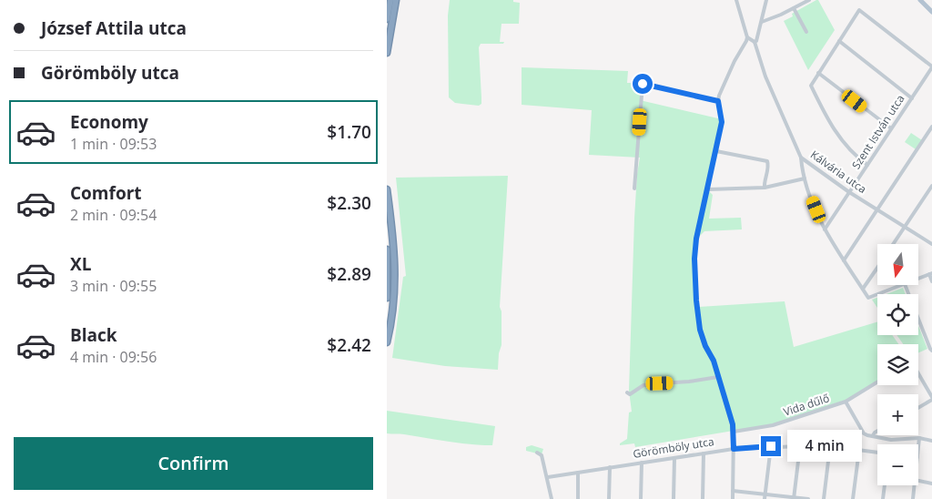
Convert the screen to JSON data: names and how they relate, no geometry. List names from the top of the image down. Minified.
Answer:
{"streets":{"street":["Szent István utca","Kálvária utca","Vida dűlő","Görömböly utca"]},"crossings":[["Szent István utca","Kálvária utca"]],"north":"bottom","page":{"banner":["József Attila utca","Görömböly utca"],"list":[{"name":"Economy","note":"1 min · 09:53","value":"$1.70"},{"name":"Comfort","note":"2 min · 09:54","value":"$2.30"},{"name":"XL","note":"3 min · 09:55","value":"$2.89"},{"name":"Black","note":"4 min · 09:56","value":"$2.42"}],"map_buttons":["+","−"],"buttons":"Confirm","bubble":"4 min"}}
